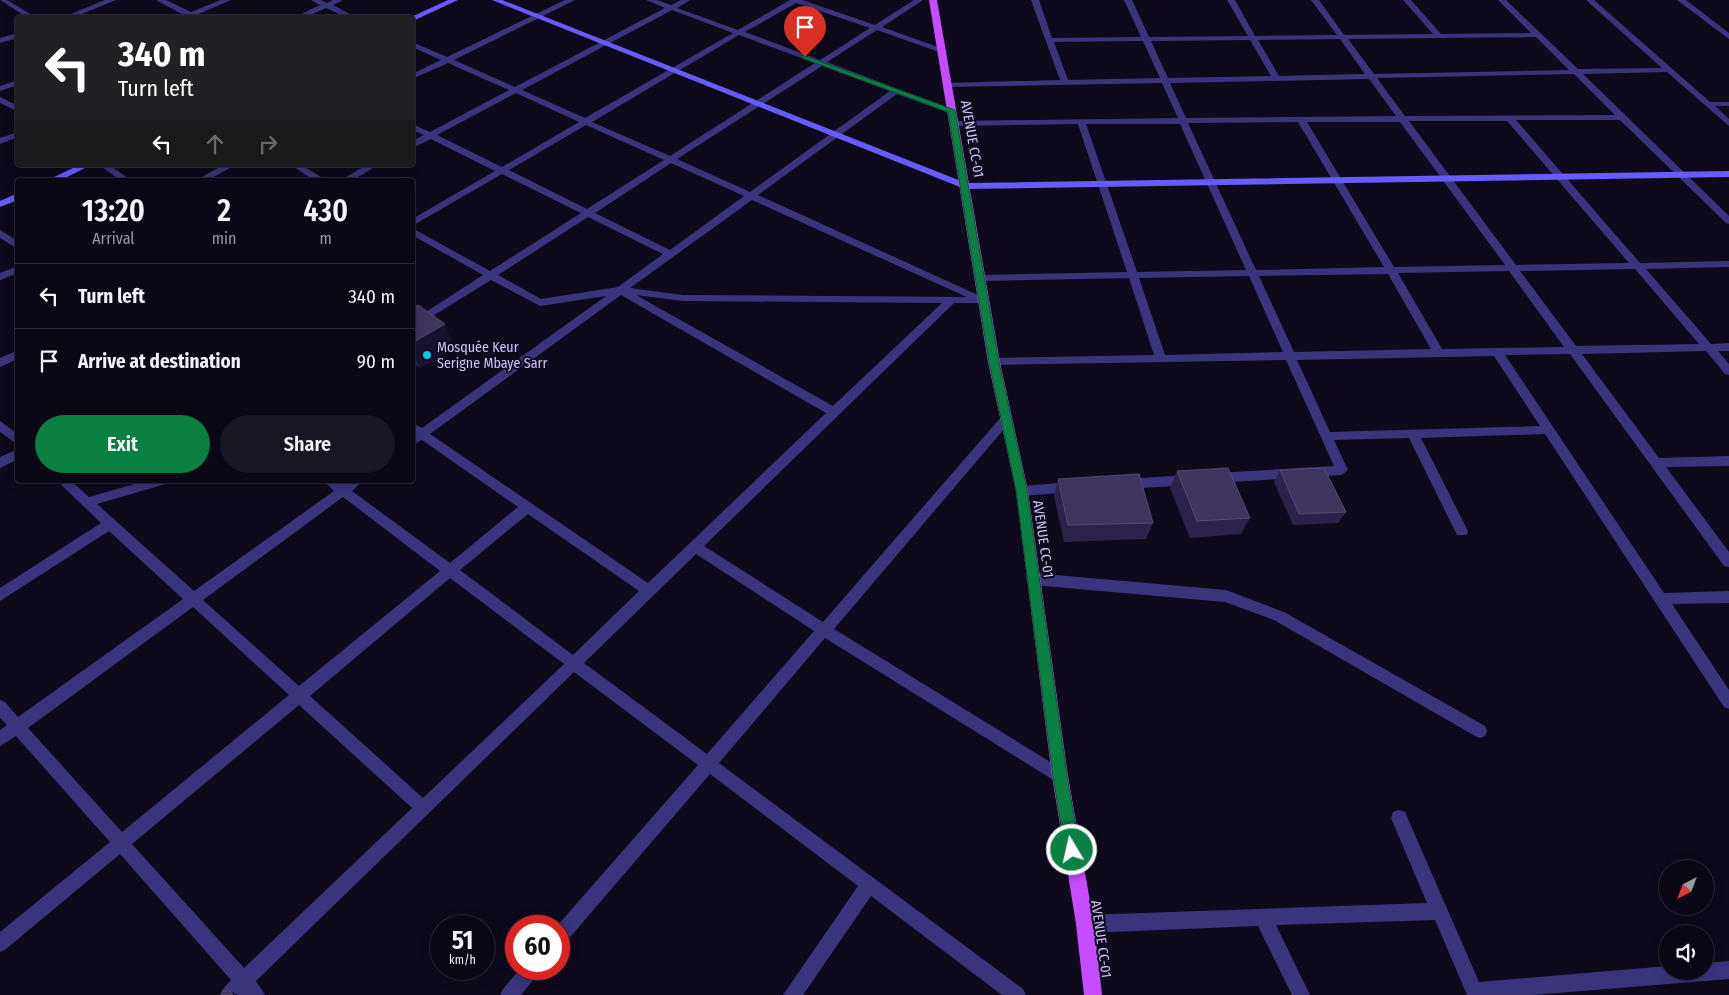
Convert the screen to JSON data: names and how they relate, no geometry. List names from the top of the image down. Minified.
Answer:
{"streets":{"main road":["AVENUE CC-01"]},"places":["Mosquée Keur Serigne Mbaye Sarr"],"north":"bottom left","page":{"turn":["340 m","Turn left"],"eta":["13:20","Arrival","2","min","430","m"],"list":[{"name":"Turn left","value":"340 m"},{"name":"Arrive at destination","value":"90 m"}],"buttons":["Exit","Share"],"speed":"51 km/h","limit":"60"}}
